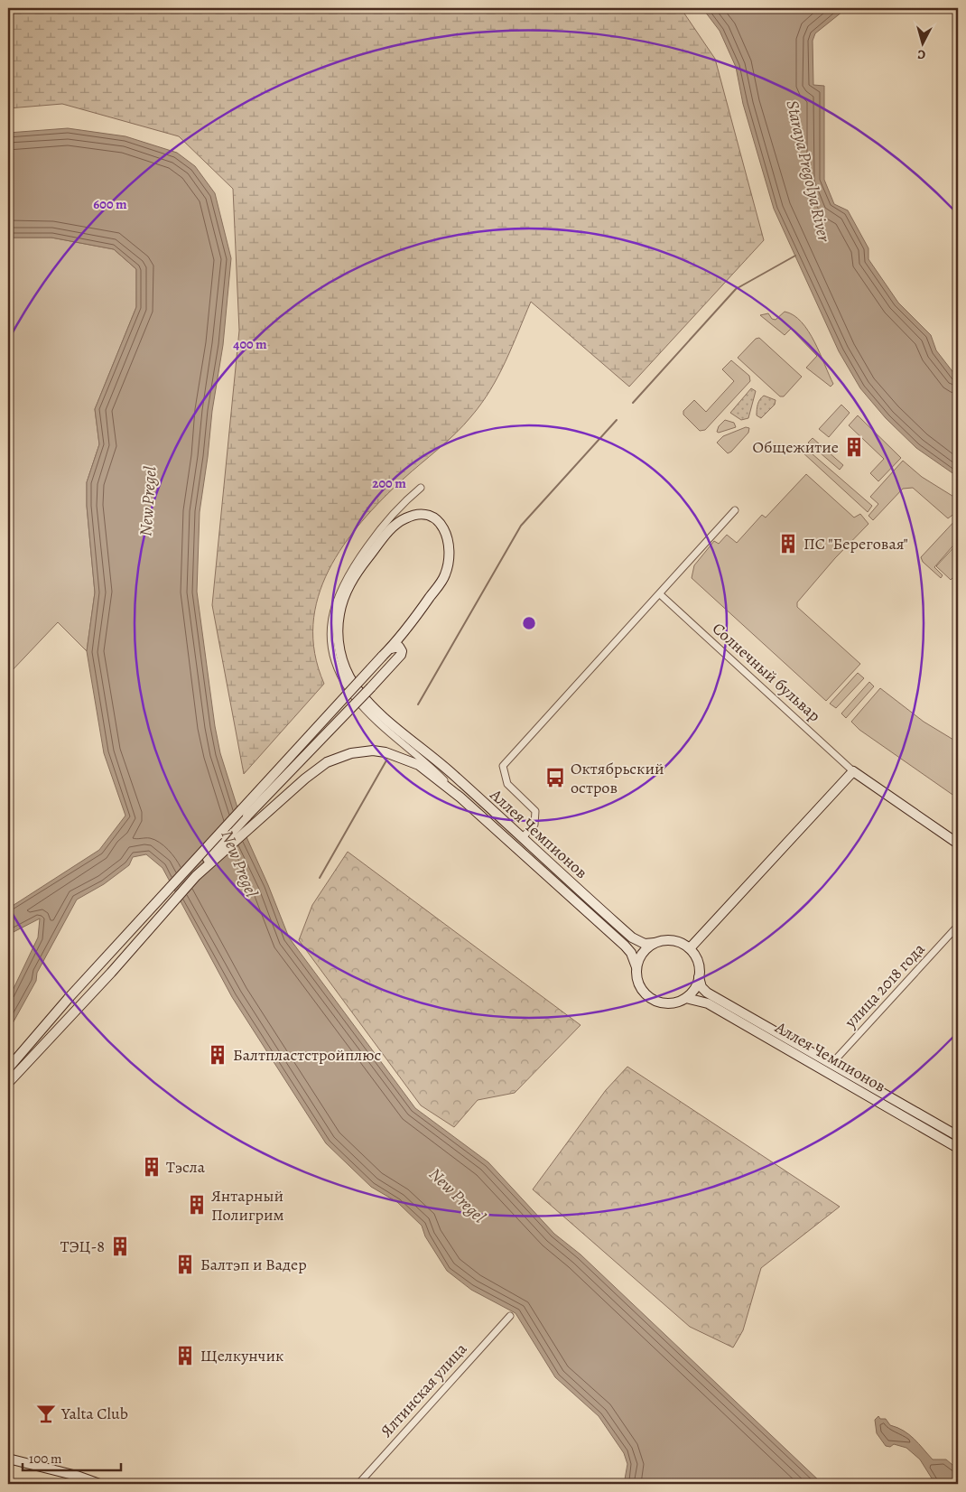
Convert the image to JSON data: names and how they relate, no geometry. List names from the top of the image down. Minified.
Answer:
{"streets":{"main road":["Солнечный бульвар","Аллея Чемпионов"],"street":["улица 2018 года","Ялтинская улица"]},"crossings":[["Аллея Чемпионов","улица 2018 года"]],"water":["Staraya Pregolya River","New Pregel"],"places":{"building":["Общежитие","ПС \"Береговая\"","Балтпластстройплюс","Тэсла","Янтарный Полигрим","ТЭЦ-8","Балтэп и Вадер","Щелкунчик"],"bus stop":["Октябрьский остров"],"bar":["Yalta Club"]},"scale_bar":"100 m","north":"bottom","rings":["600 m","400 m","200 m"]}
